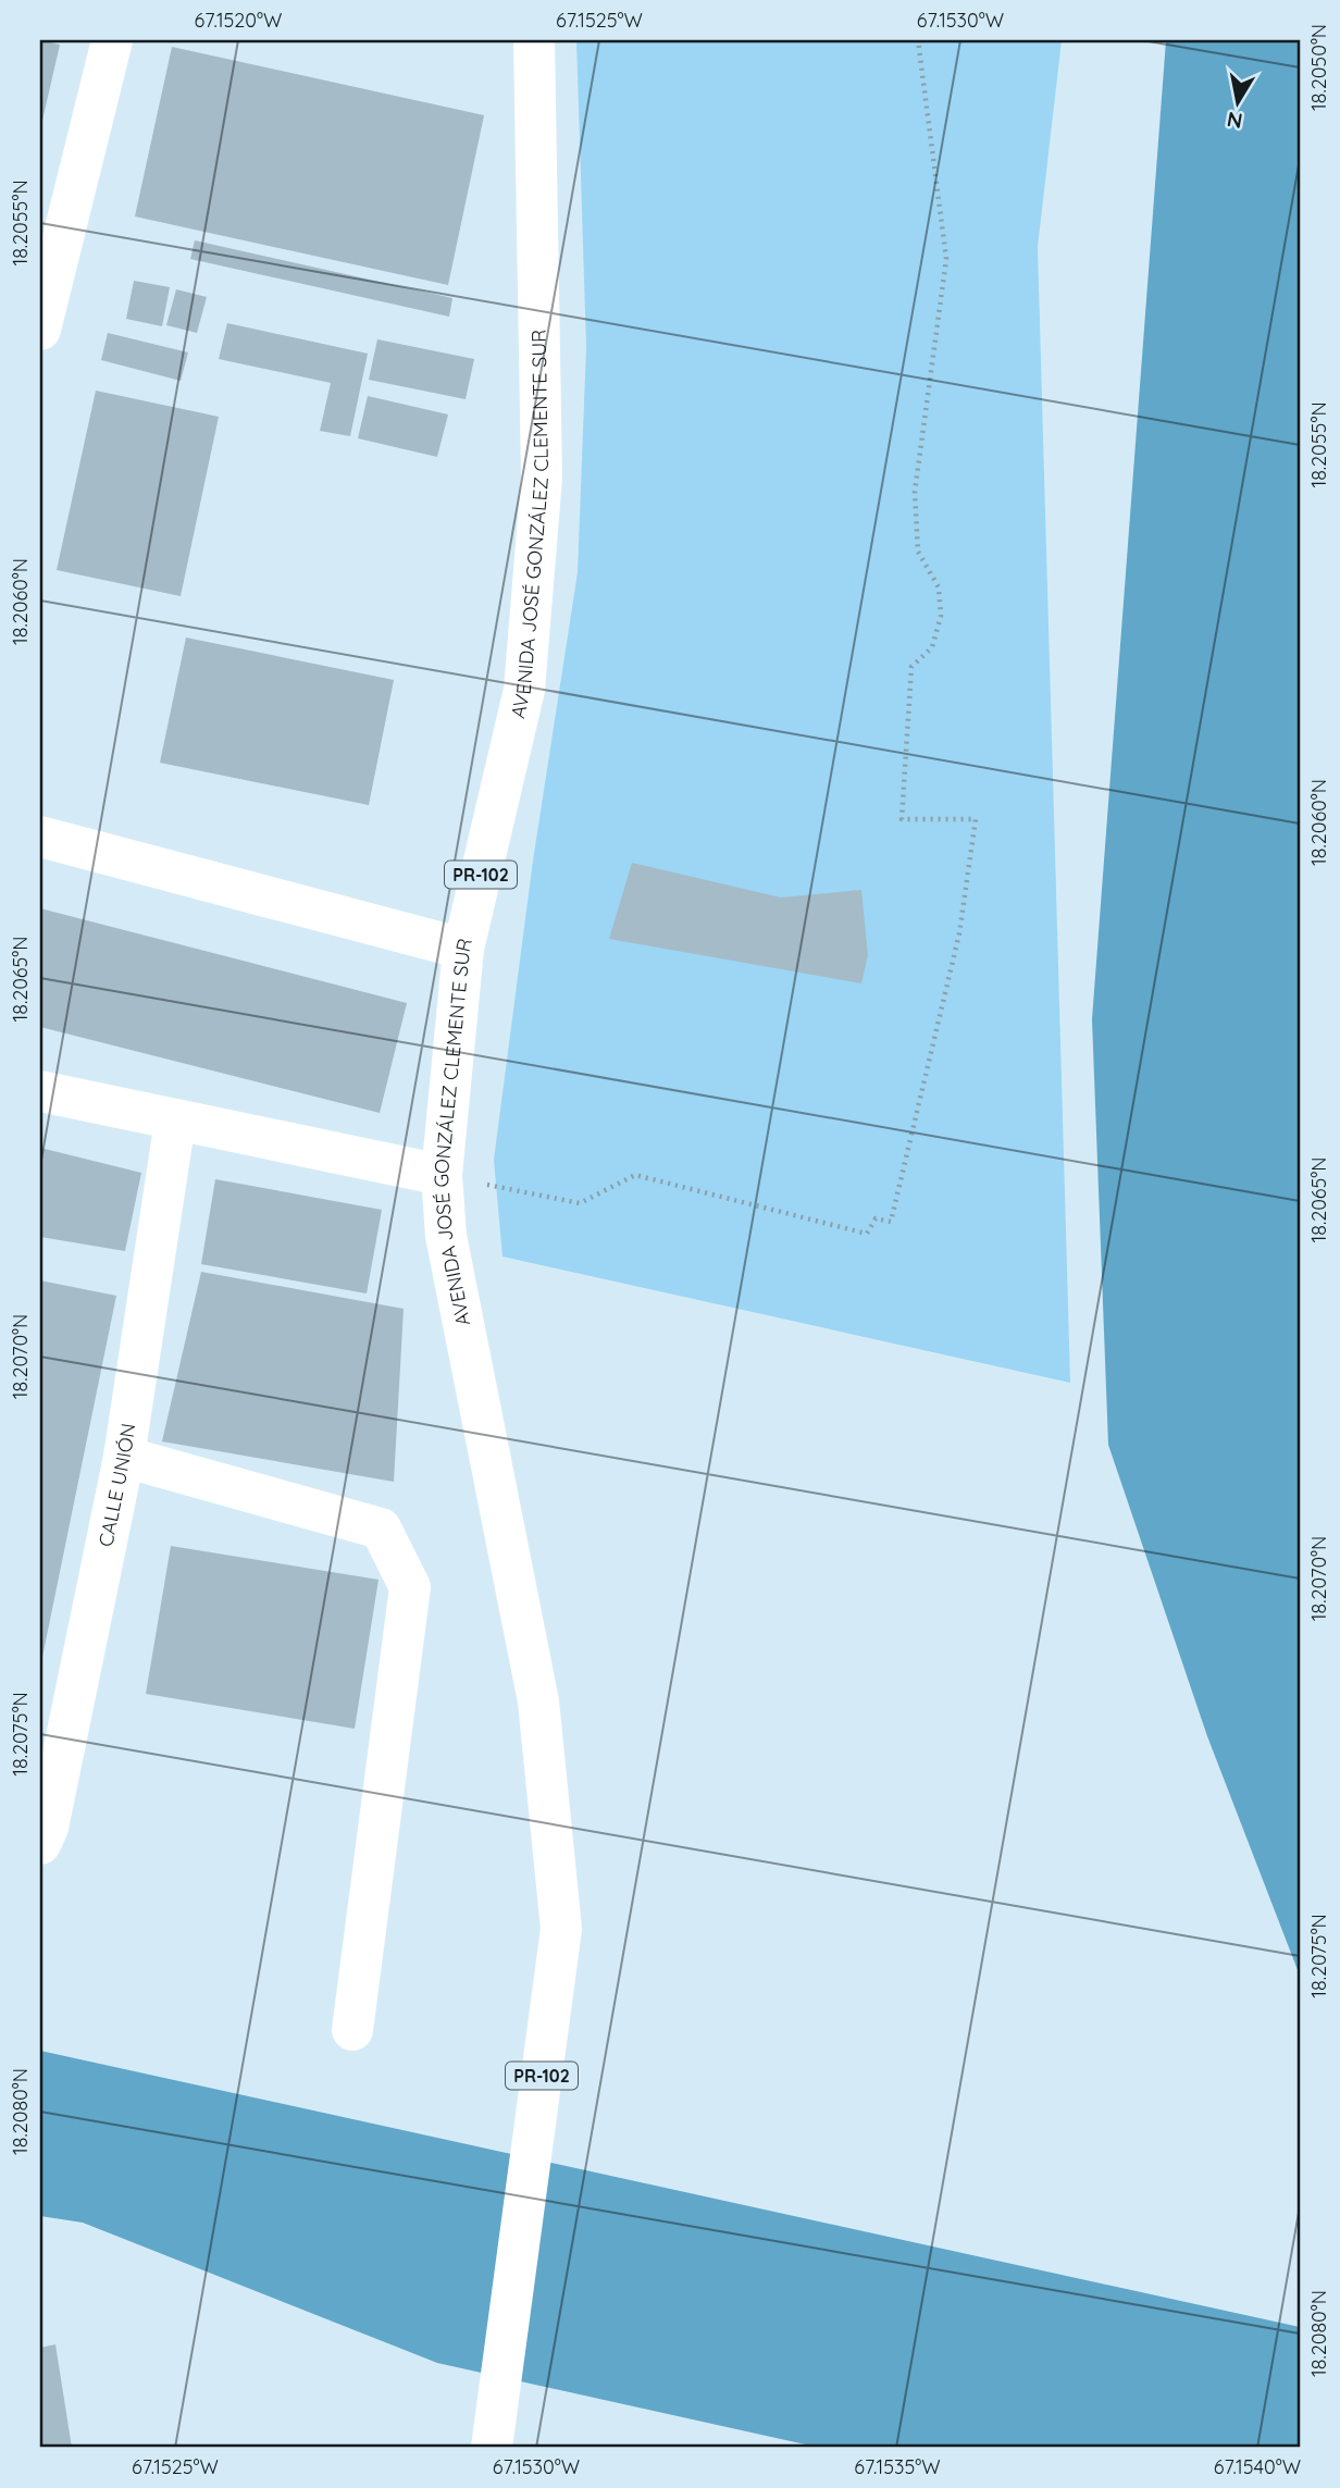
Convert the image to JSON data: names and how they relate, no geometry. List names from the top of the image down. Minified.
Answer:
{"streets":{"main road":["AVENIDA JOSÉ GONZÁLEZ CLEMENTE SUR","PR-102","CALLE UNIÓN"]},"north":"bottom","coordinates":["67.1520°W","67.1525°W","67.1530°W","18.2050°N","18.2055°N","18.2060°N","18.2065°N","18.2070°N","18.2075°N","18.2080°N","67.1535°W","67.1540°W"]}
